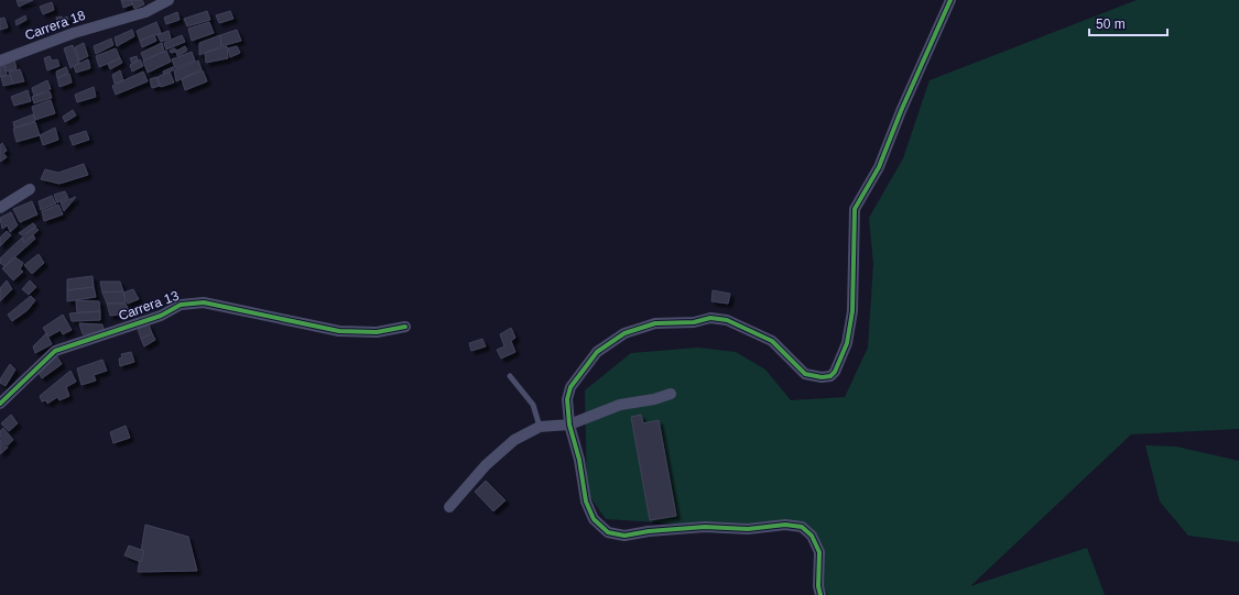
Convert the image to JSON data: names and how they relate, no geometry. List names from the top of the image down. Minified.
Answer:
{"streets":{"street":["Carrera 18","Carrera 13"]},"scale_bar":"50 m"}
